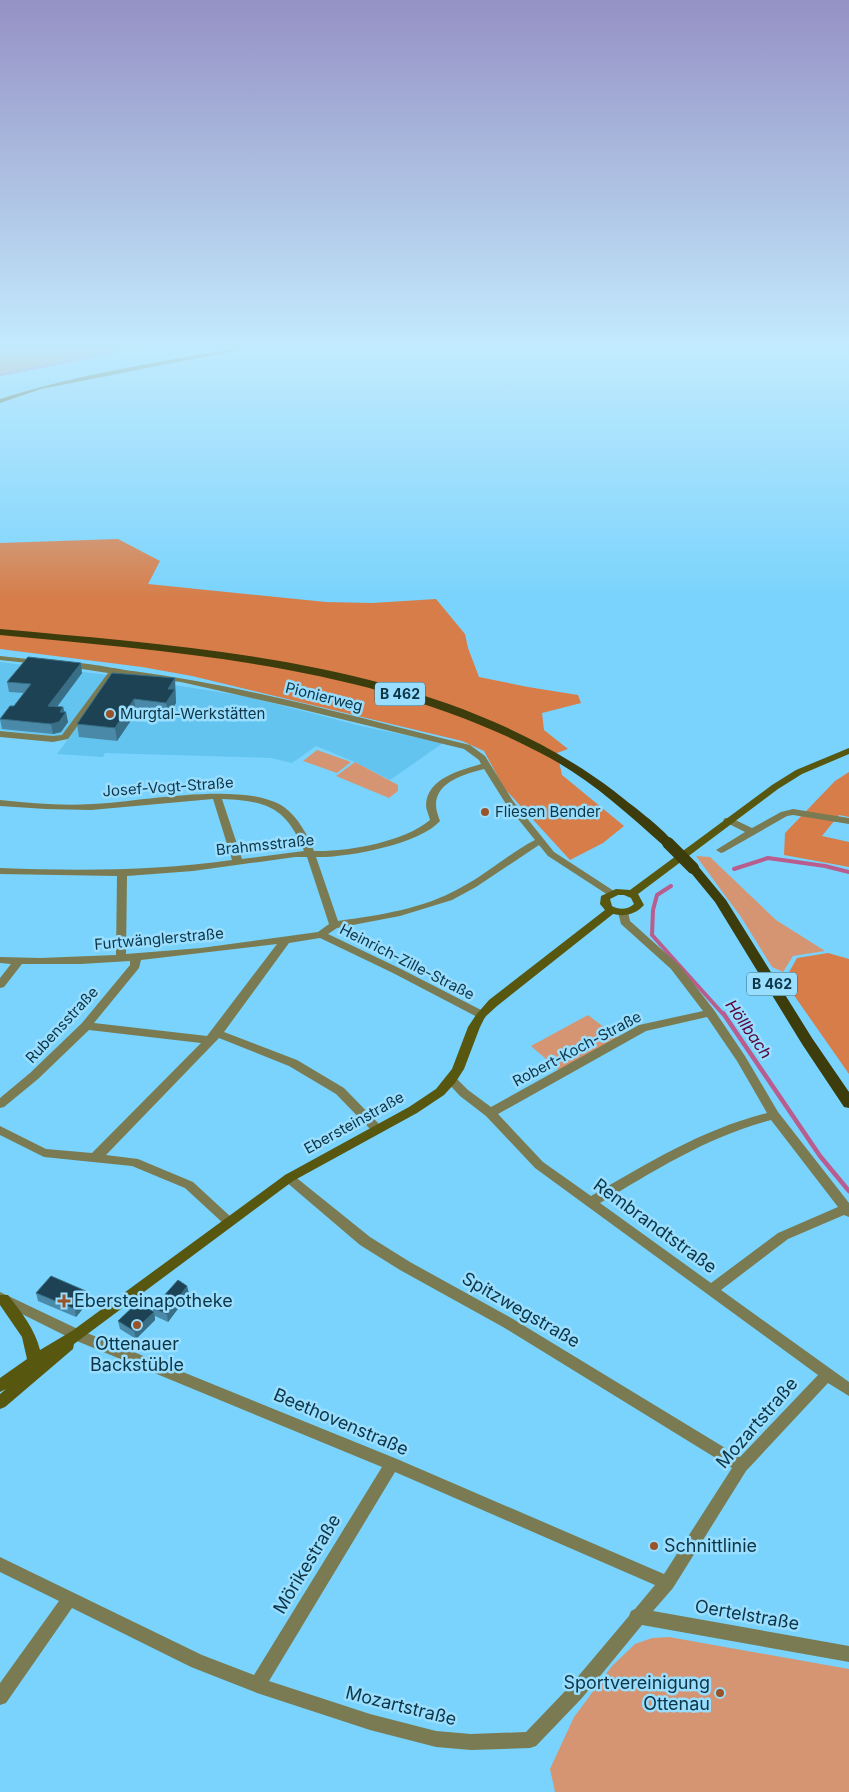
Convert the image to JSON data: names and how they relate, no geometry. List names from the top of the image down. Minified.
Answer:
{"streets":{"main road":["B 462"],"street":["Pionierweg","Josef-Vogt-Straße","Brahmsstraße","Furtwänglerstraße","Heinrich-Zille-Straße","Rubensstraße","Robert-Koch-Straße","Ebersteinstraße","Rembrandtstraße","Spitzwegstraße","Beethovenstraße","Mozartstraße","Mörikestraße","Oertelstraße"]},"crossings":[["Pionierweg","Brahmsstraße"],["Josef-Vogt-Straße","Brahmsstraße"],["Josef-Vogt-Straße","Heinrich-Zille-Straße"],["Brahmsstraße","Heinrich-Zille-Straße"],["Furtwänglerstraße","Heinrich-Zille-Straße"],["Furtwänglerstraße","Rubensstraße"],["Heinrich-Zille-Straße","Ebersteinstraße"],["Robert-Koch-Straße","Rembrandtstraße"],["Ebersteinstraße","Rembrandtstraße"],["Ebersteinstraße","Spitzwegstraße"],["Ebersteinstraße","Beethovenstraße"],["Rembrandtstraße","Mozartstraße"],["Spitzwegstraße","Mozartstraße"],["Beethovenstraße","Mozartstraße"],["Beethovenstraße","Mörikestraße"],["Mozartstraße","Mörikestraße"],["Mozartstraße","Oertelstraße"]],"water":["Höllbach"],"places":{"other":["Murgtal-Werkstätten","Fliesen Bender","Ottenauer Backstüble","Schnittlinie","Sportvereinigung Ottenau"],"health":["Ebersteinapotheke"]}}
